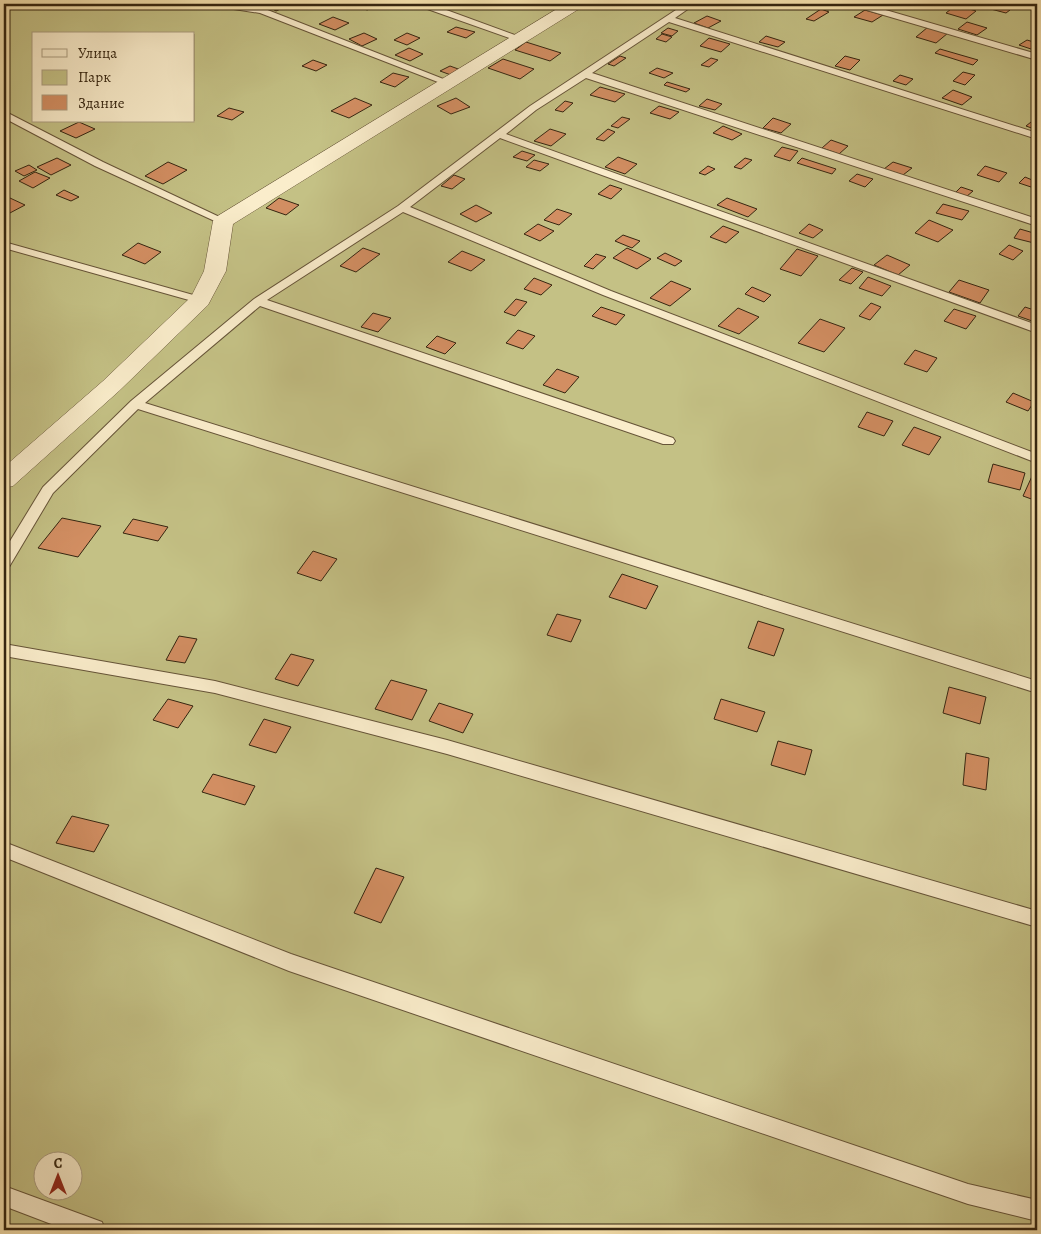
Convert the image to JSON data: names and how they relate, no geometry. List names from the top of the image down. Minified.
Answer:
{"legend":["Улица","Парк","Здание"],"north":"top"}
